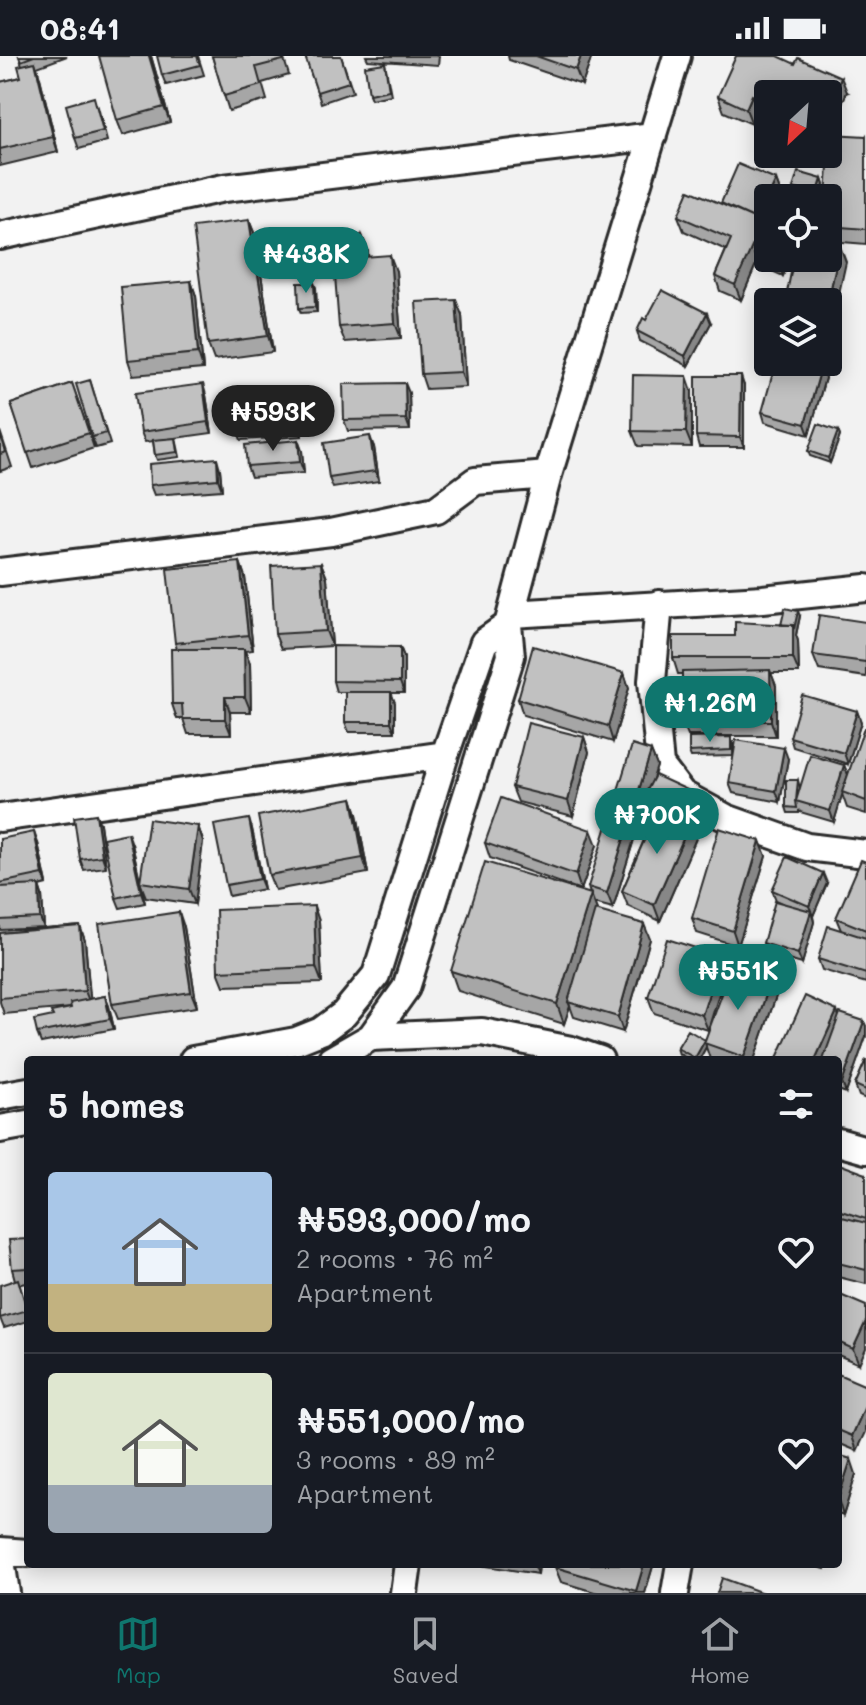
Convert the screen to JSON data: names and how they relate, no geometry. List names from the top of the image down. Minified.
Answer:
{"north":"bottom left","page":{"status":"08:41","price":["₦438K","₦593K","₦1.26M","₦700K","₦551K"],"heading":"5 homes","list":[{"name":"₦593,000/mo","note":"2 rooms · 76 m² · Apartment"},{"name":"₦551,000/mo","note":"3 rooms · 89 m² · Apartment"}],"tabs":["Map","Saved","Home"]}}
